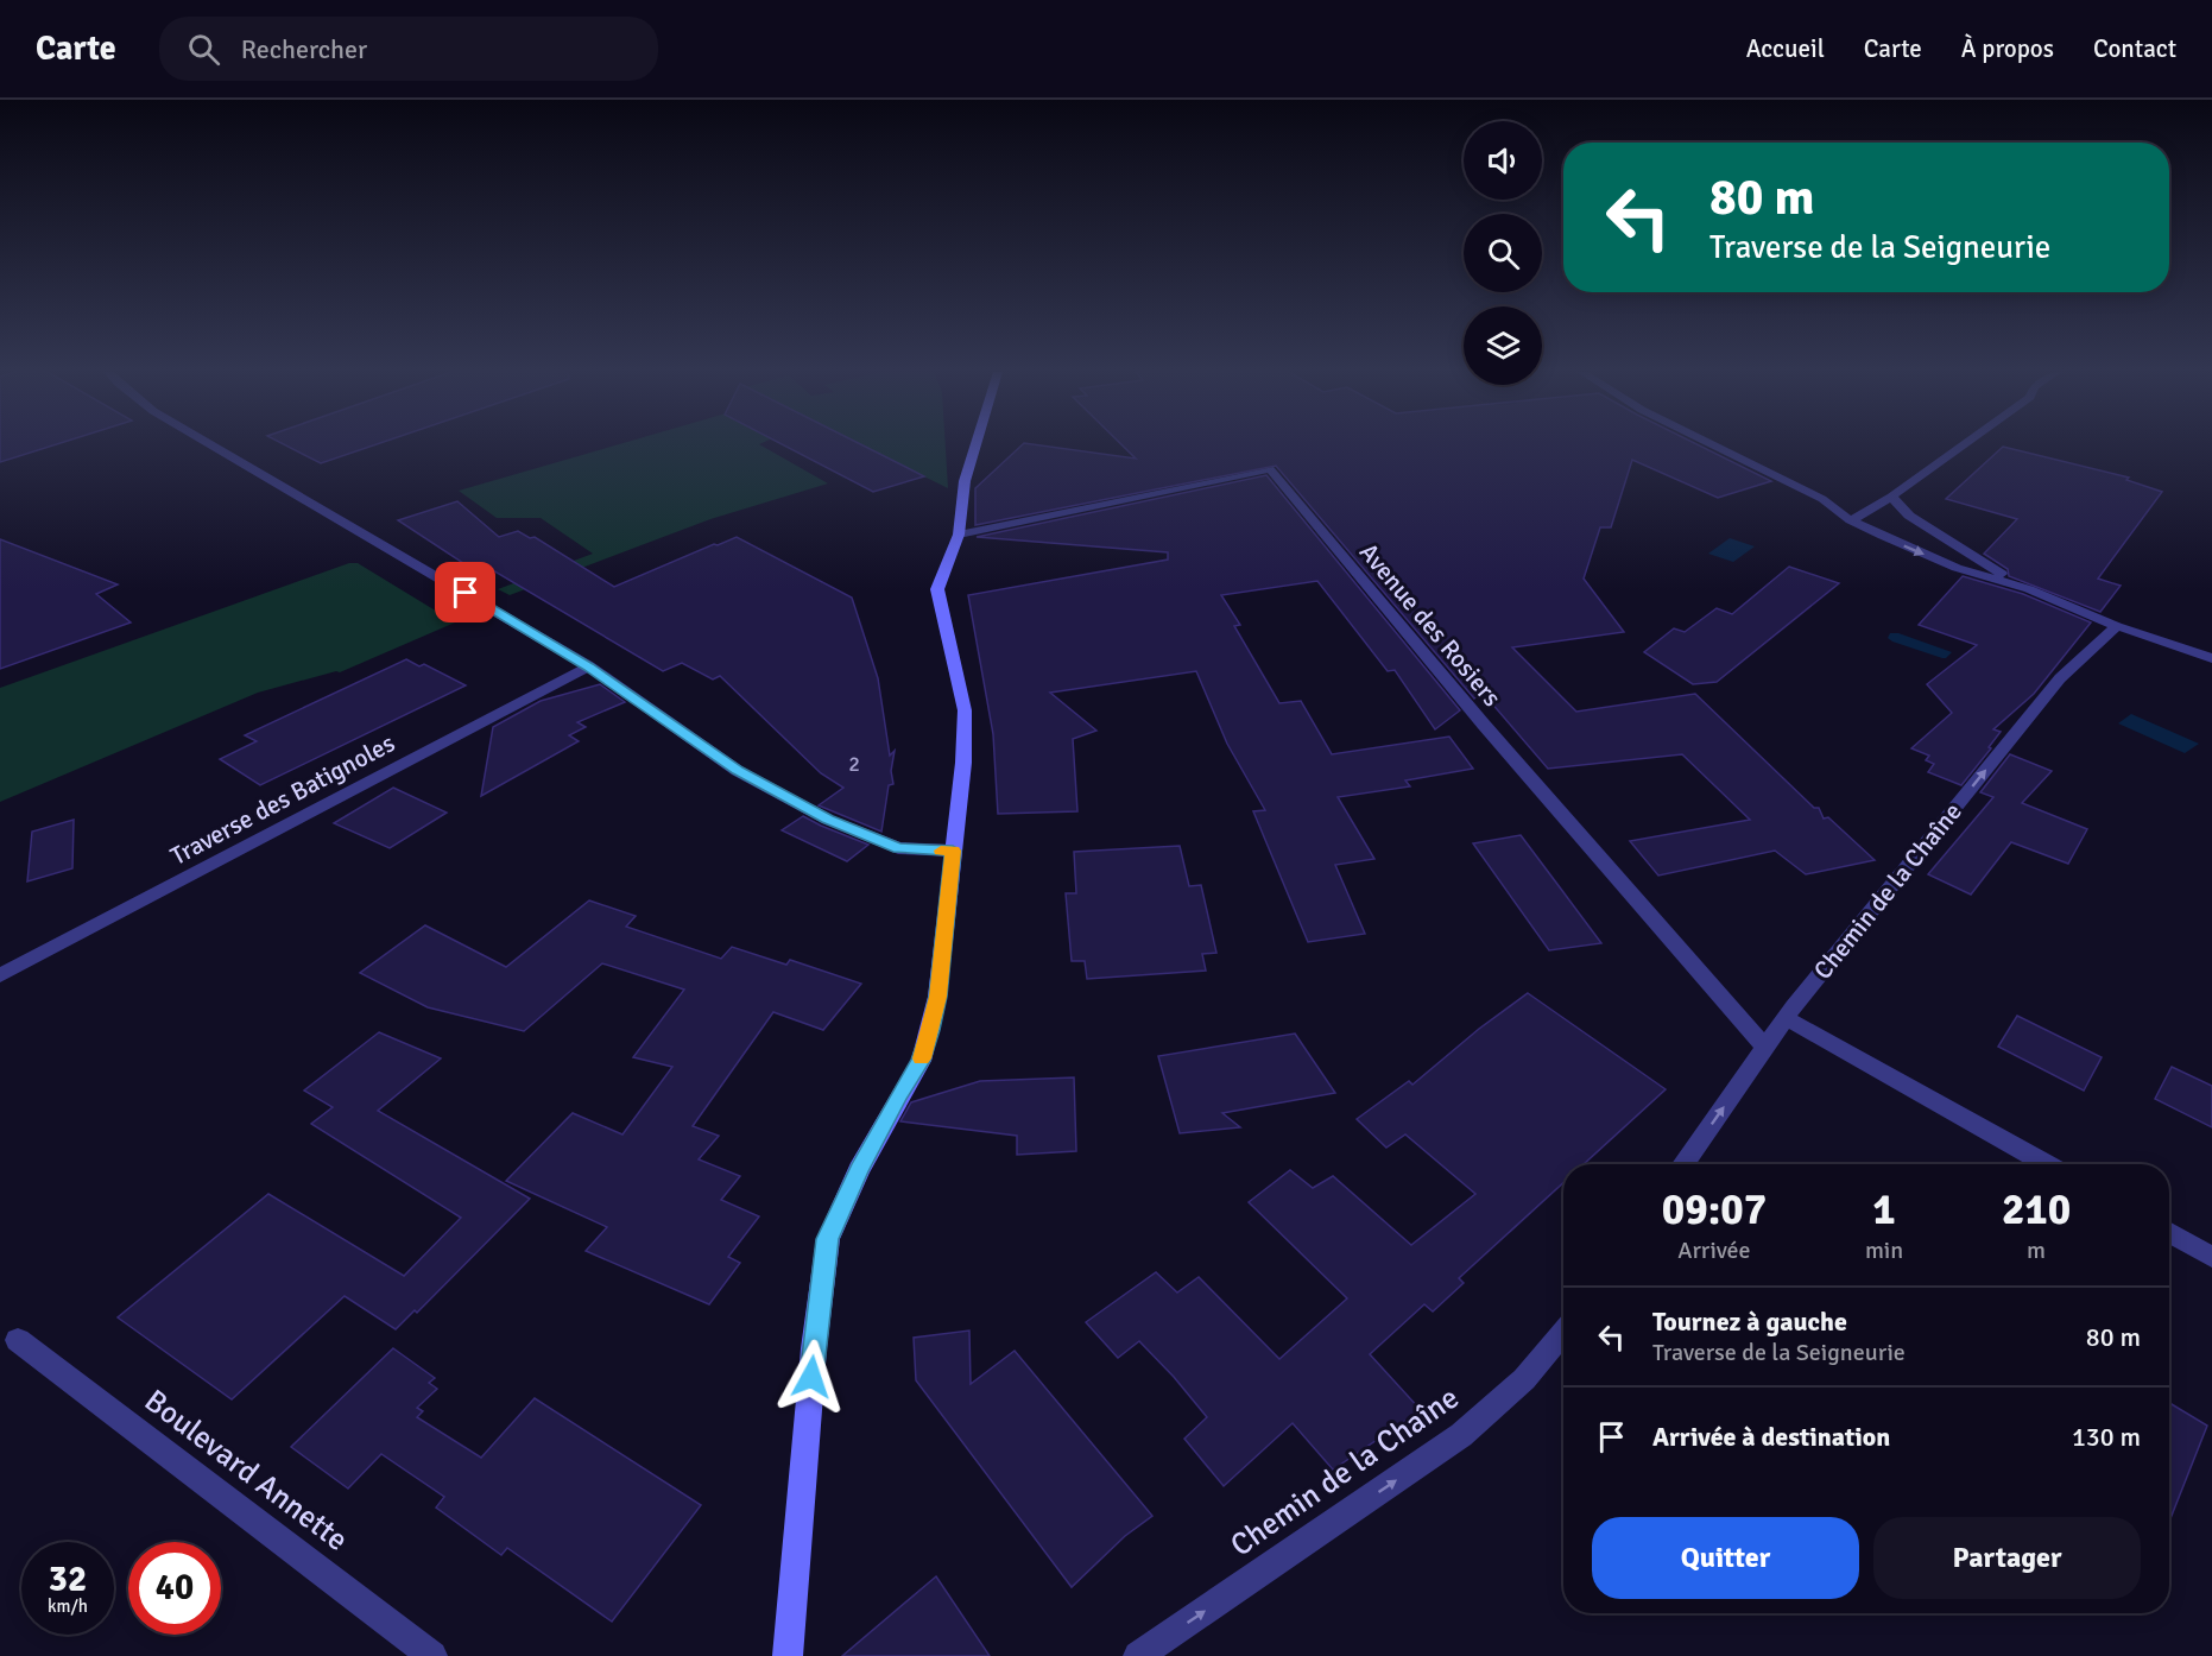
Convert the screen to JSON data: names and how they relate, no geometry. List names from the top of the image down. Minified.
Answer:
{"streets":{"street":["Avenue des Rosiers","Traverse des Batignoles","Chemin de la Chaîne","Boulevard Annette"]},"crossings":[["Avenue des Rosiers","Chemin de la Chaîne"]],"one_way":["Chemin de la Chaîne"],"house_numbers":["2"],"page":{"header":"Carte","search":"Rechercher","nav":["Accueil","Carte","À propos","Contact"],"turn":["80 m","Traverse de la Seigneurie"],"eta":["09:07","Arrivée","1","min","210","m"],"list":[{"name":"Tournez à gauche","note":"Traverse de la Seigneurie","value":"80 m"},{"name":"Arrivée à destination","value":"130 m"}],"buttons":["Quitter","Partager"],"speed":"32 km/h","limit":"40"}}
